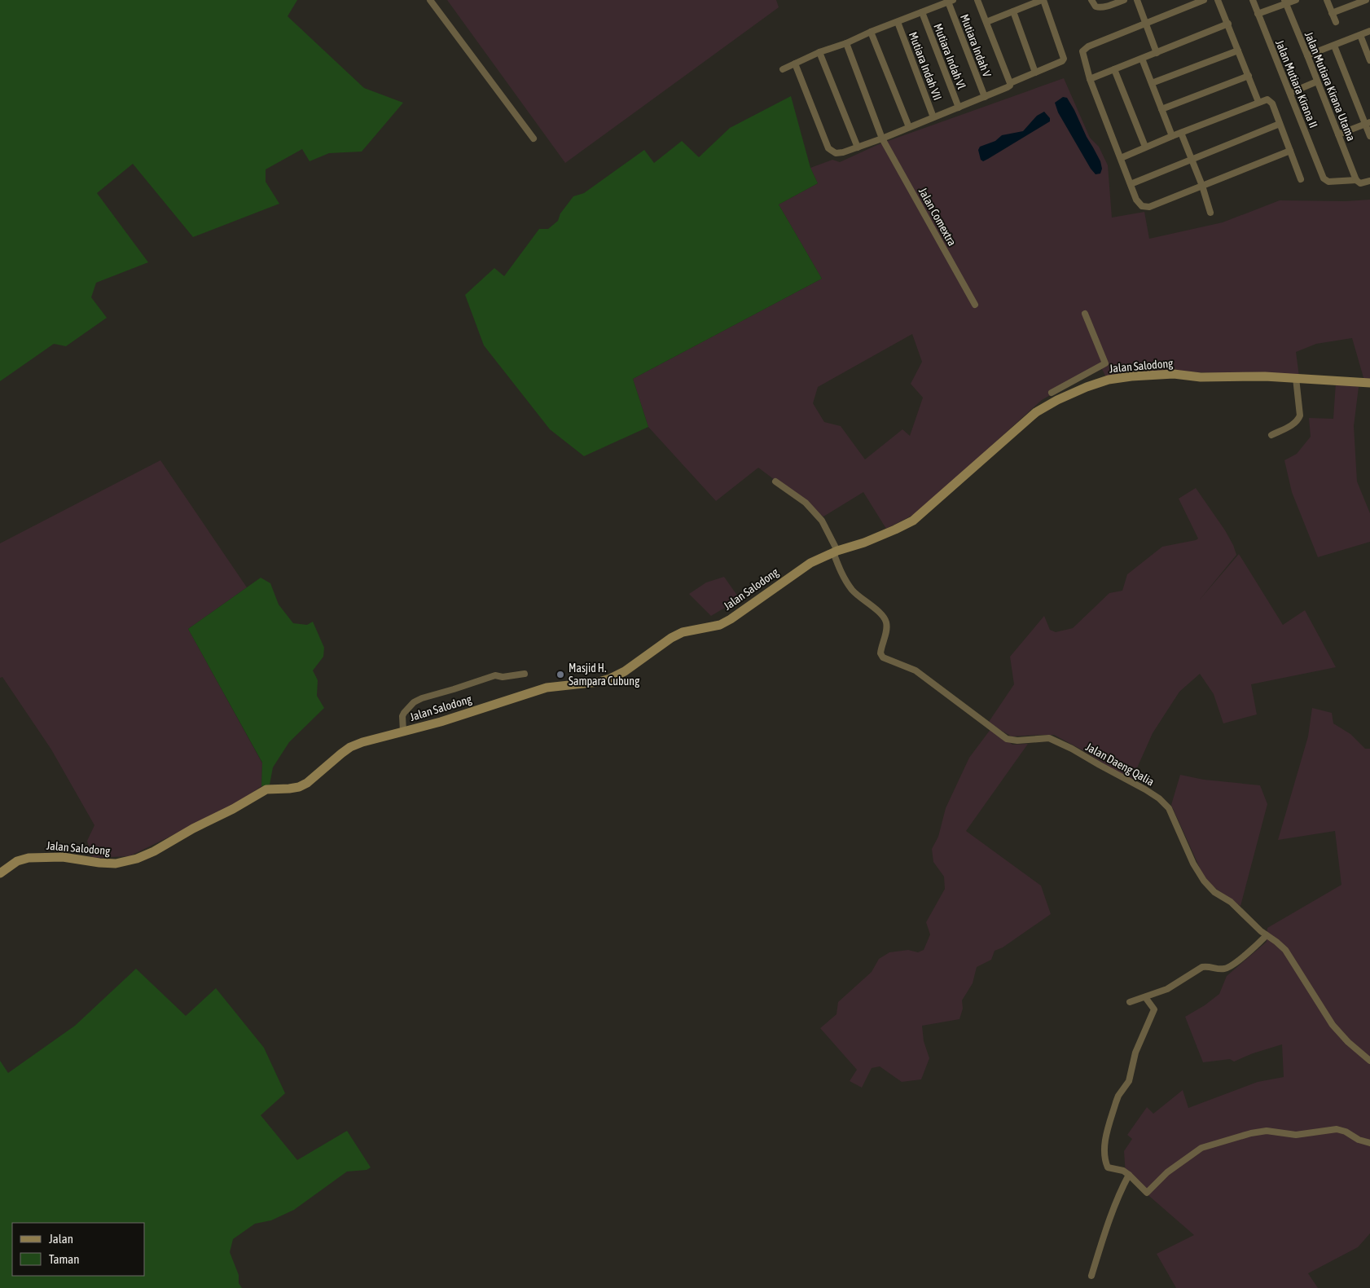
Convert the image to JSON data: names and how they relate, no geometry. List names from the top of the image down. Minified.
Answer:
{"streets":{"street":["Mutiara Indah V","Mutiara Indah Vl","Mutiara Indah VII","Jalan Mutiara Kirana II","Jalan Mutiara Kirana Utama","Jalan Comextra","Jalan Salodong","Jalan Daeng Qalia"]},"crossings":[["Jalan Mutiara Kirana II","Jalan Mutiara Kirana Utama"],["Jalan Salodong","Jalan Daeng Qalia"]],"places":["Masjid H. Sampara Cubung"],"legend":["Jalan","Taman"]}
